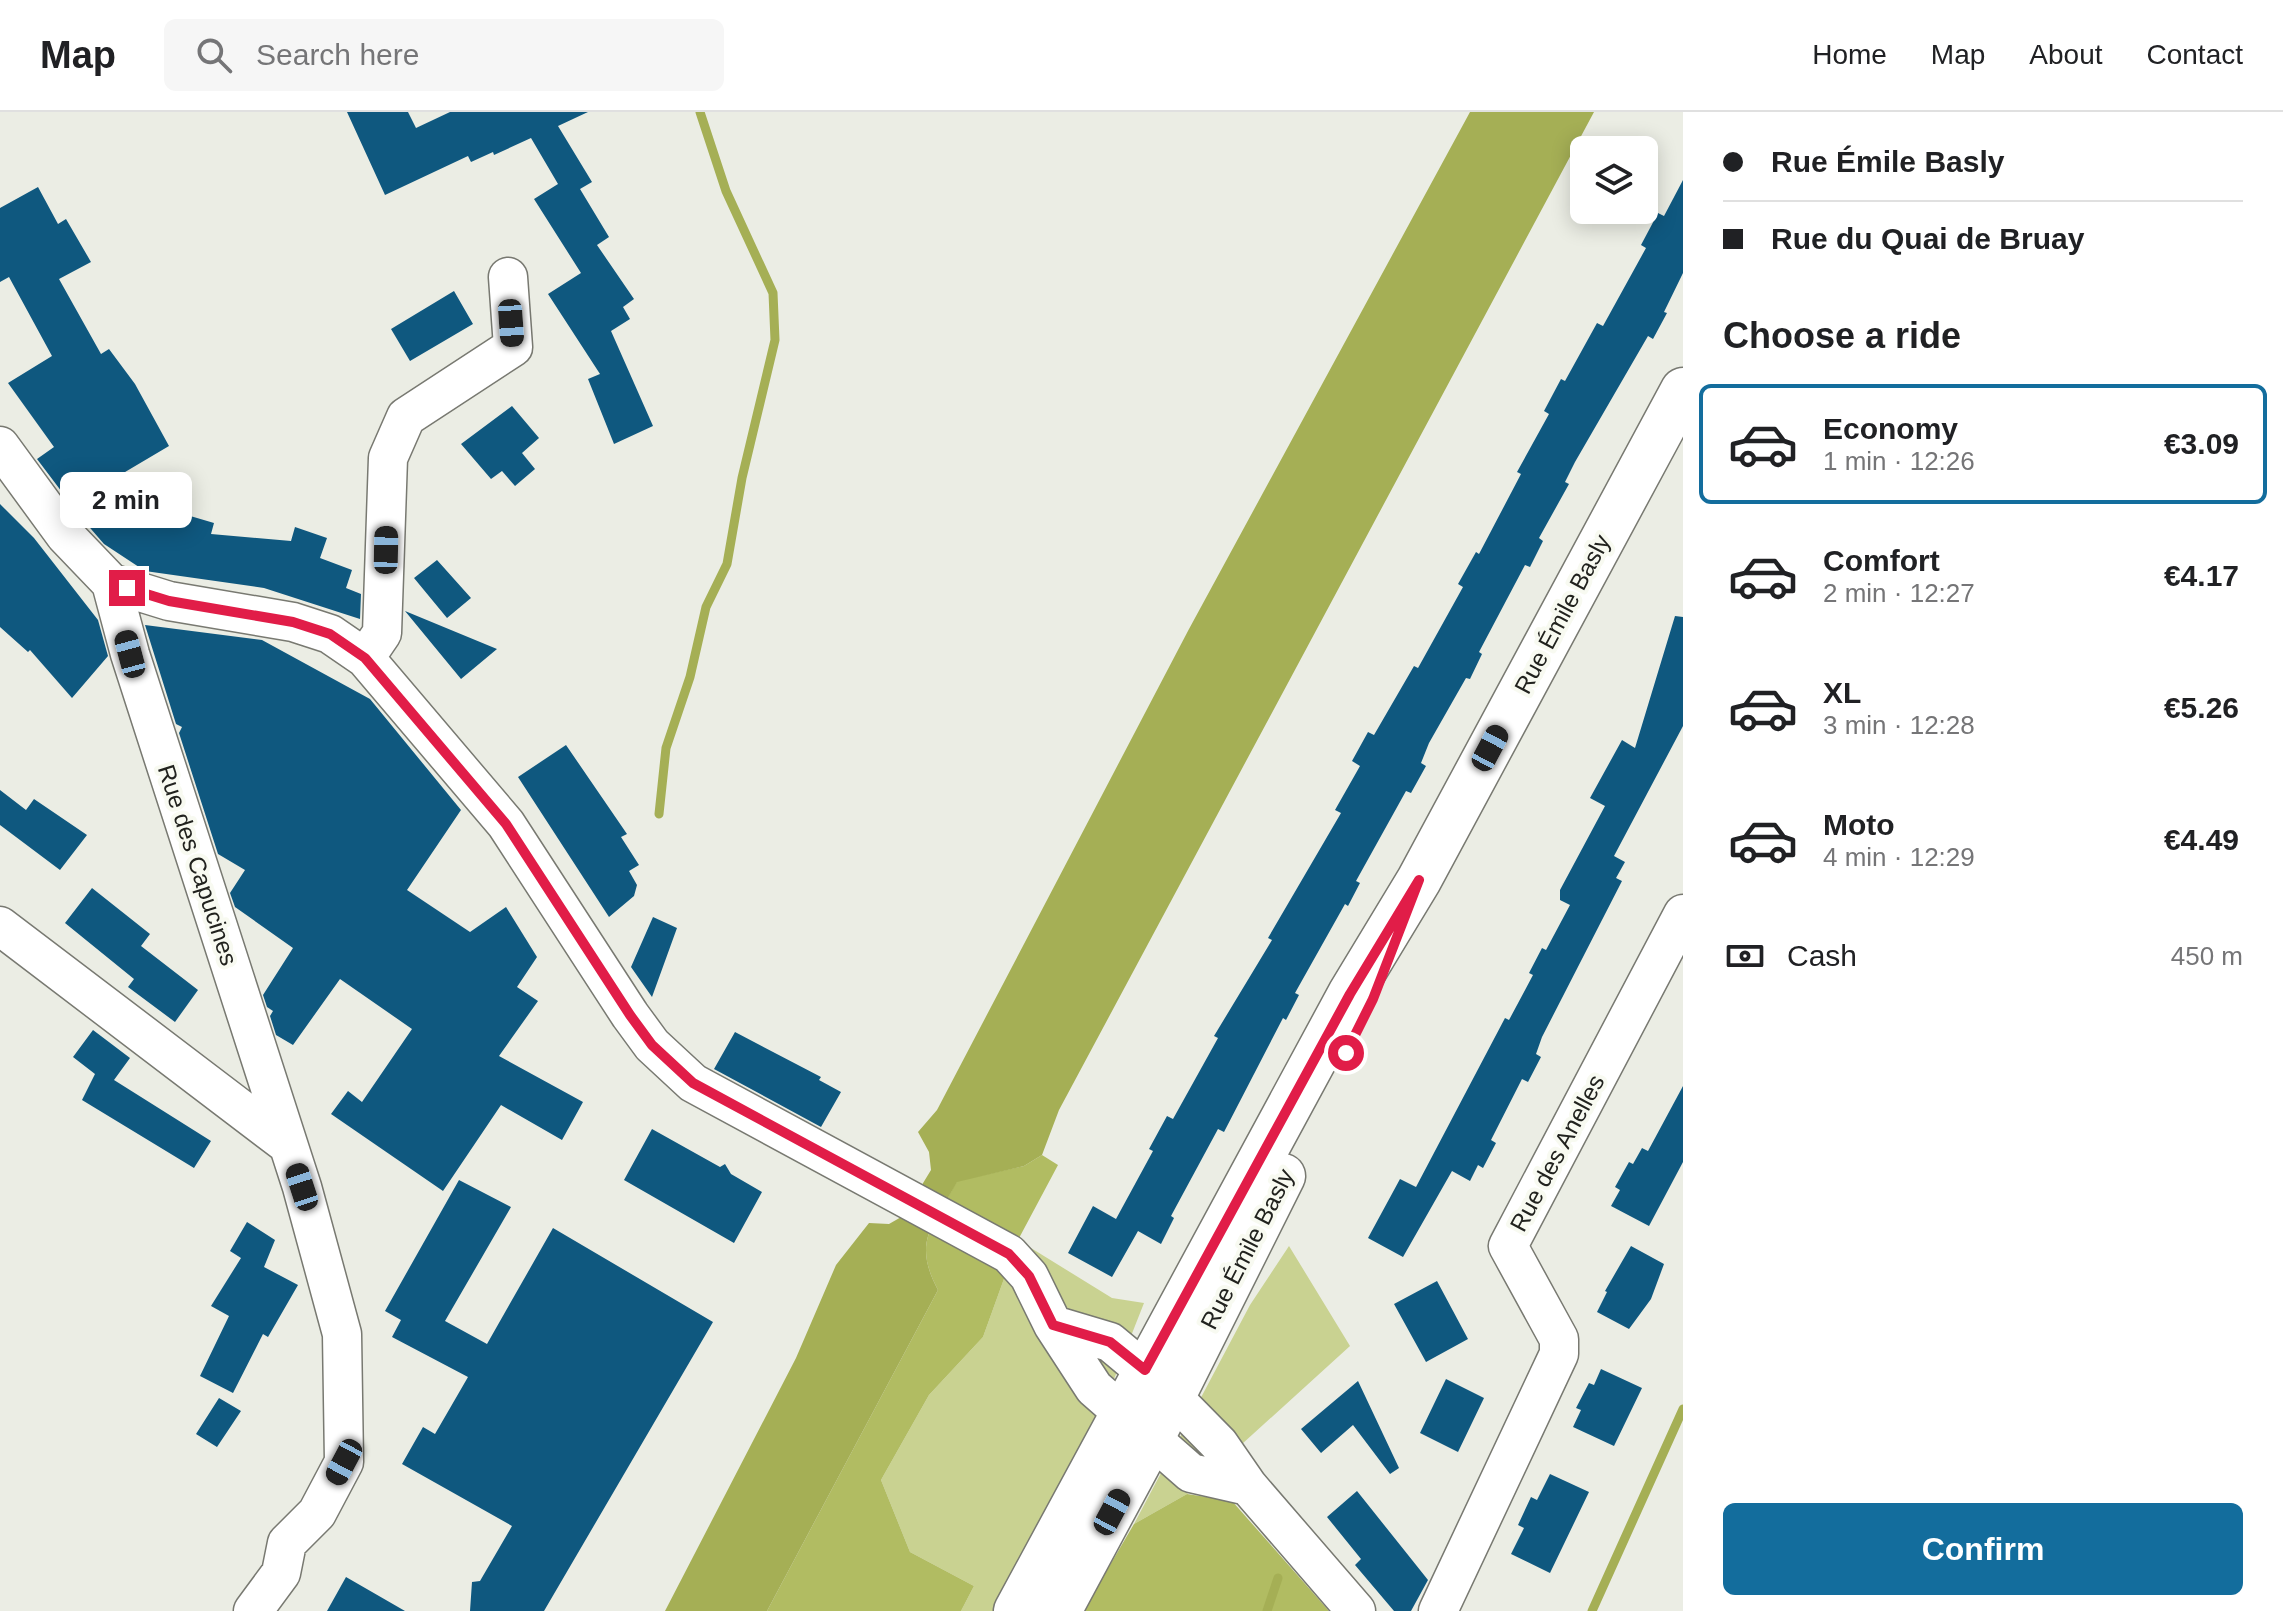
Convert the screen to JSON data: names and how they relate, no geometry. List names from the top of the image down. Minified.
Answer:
{"streets":{"main road":["Rue Émile Basly"],"street":["Rue des Capucines","Rue des Anelles"]},"page":{"header":"Map","search":"Search here","nav":["Home","Map","About","Contact"],"banner":["Rue Émile Basly","Rue du Quai de Bruay"],"heading":"Choose a ride","list":[{"name":"Economy","note":"1 min · 12:26","value":"€3.09"},{"name":"Comfort","note":"2 min · 12:27","value":"€4.17"},{"name":"XL","note":"3 min · 12:28","value":"€5.26"},{"name":"Moto","note":"4 min · 12:29","value":"€4.49"}],"bubble":"2 min","pay":["Cash","450 m"],"buttons":"Confirm"}}
